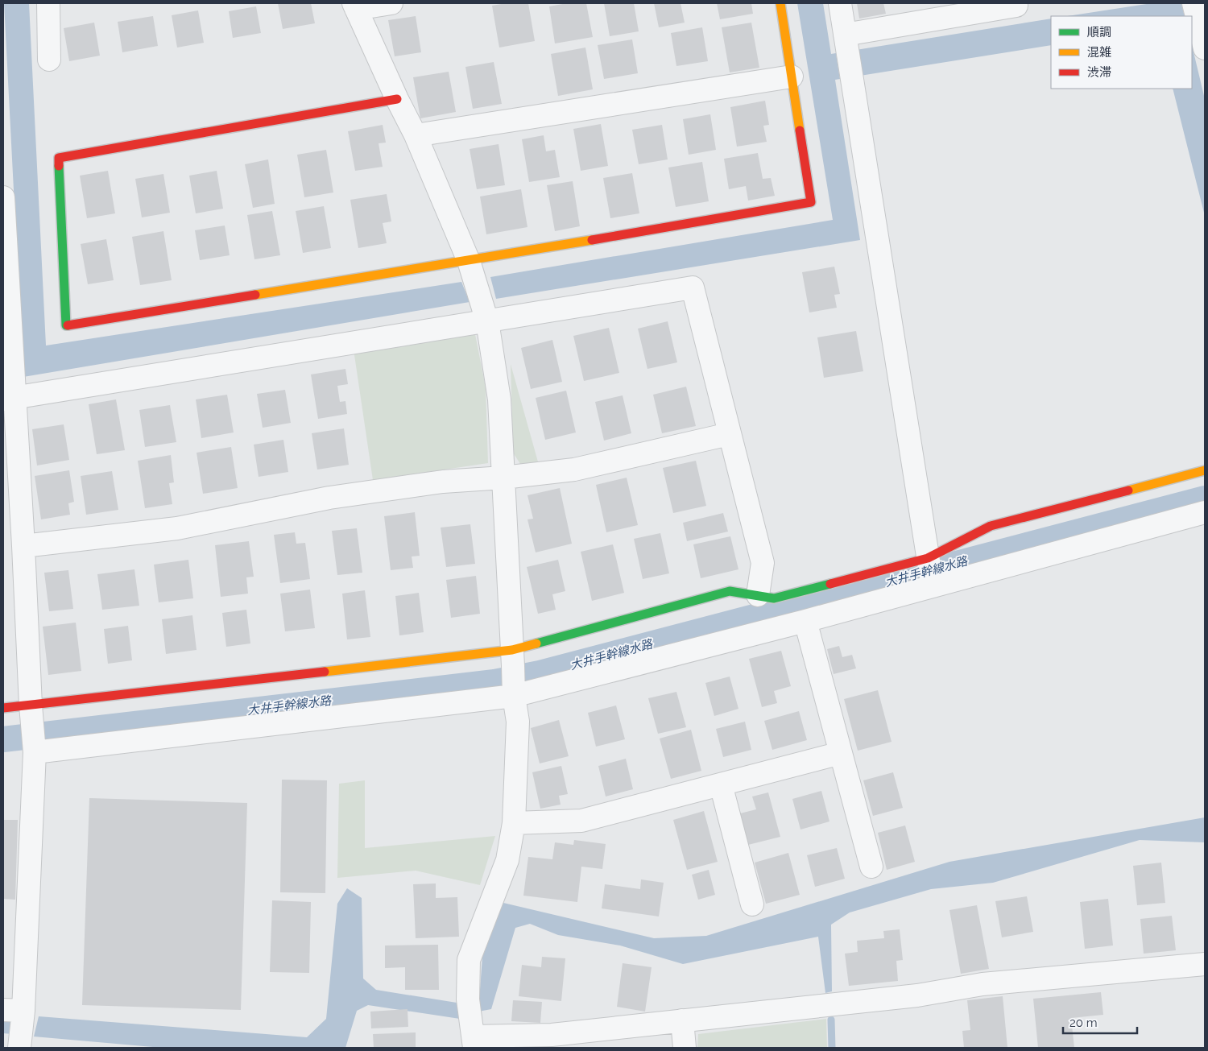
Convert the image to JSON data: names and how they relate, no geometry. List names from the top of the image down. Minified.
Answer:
{"water":["大井手幹線水路"],"legend":["順調","混雑","渋滞"],"scale_bar":"20 m"}
